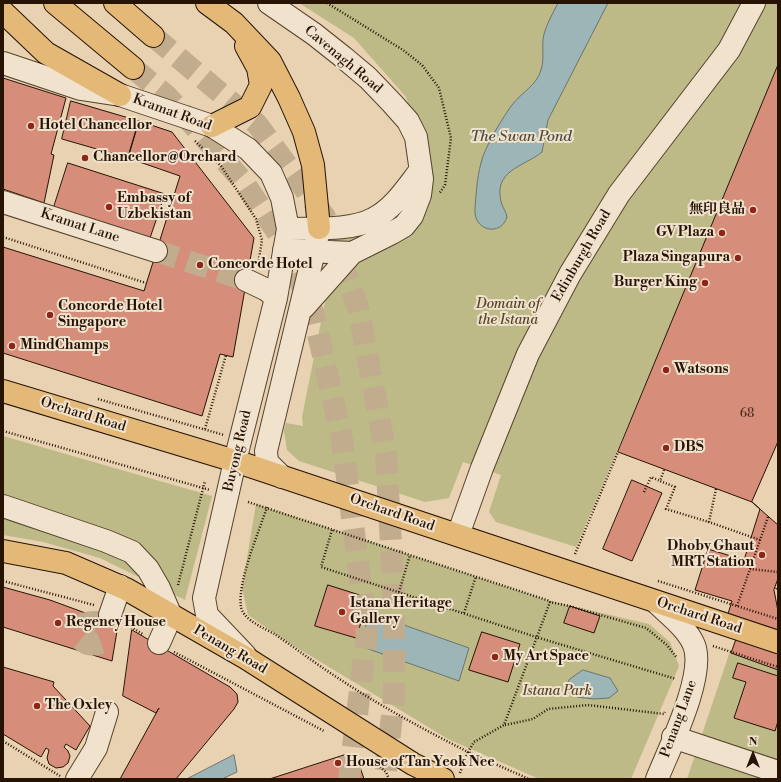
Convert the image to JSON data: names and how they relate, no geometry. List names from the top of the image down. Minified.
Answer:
{"streets":{"main road":["Orchard Road","Penang Road"],"street":["Cavenagh Road","Kramat Road","Kramat Lane","Edinburgh Road","Buyong Road","Penang Lane"]},"crossings":[["Cavenagh Road","Kramat Road"],["Cavenagh Road","Buyong Road"],["Kramat Road","Buyong Road"],["Edinburgh Road","Orchard Road"],["Orchard Road","Buyong Road"],["Orchard Road","Penang Lane"],["Buyong Road","Penang Road"]],"water":["The Swan Pond"],"parks":["Domain of the Istana","Istana Park"],"places":["Hotel Chancellor","Chancellor@Orchard","Embassy of Uzbekistan","無印良品","GV Plaza","Plaza Singapura","Concorde Hotel","Burger King","Concorde Hotel Singapore","MindChamps","Watsons","DBS","Dhoby Ghaut MRT Station","Istana Heritage Gallery","Regency House","My Art Space","The Oxley","House of Tan Yeok Nee"],"house_numbers":["68"],"north":"top"}
